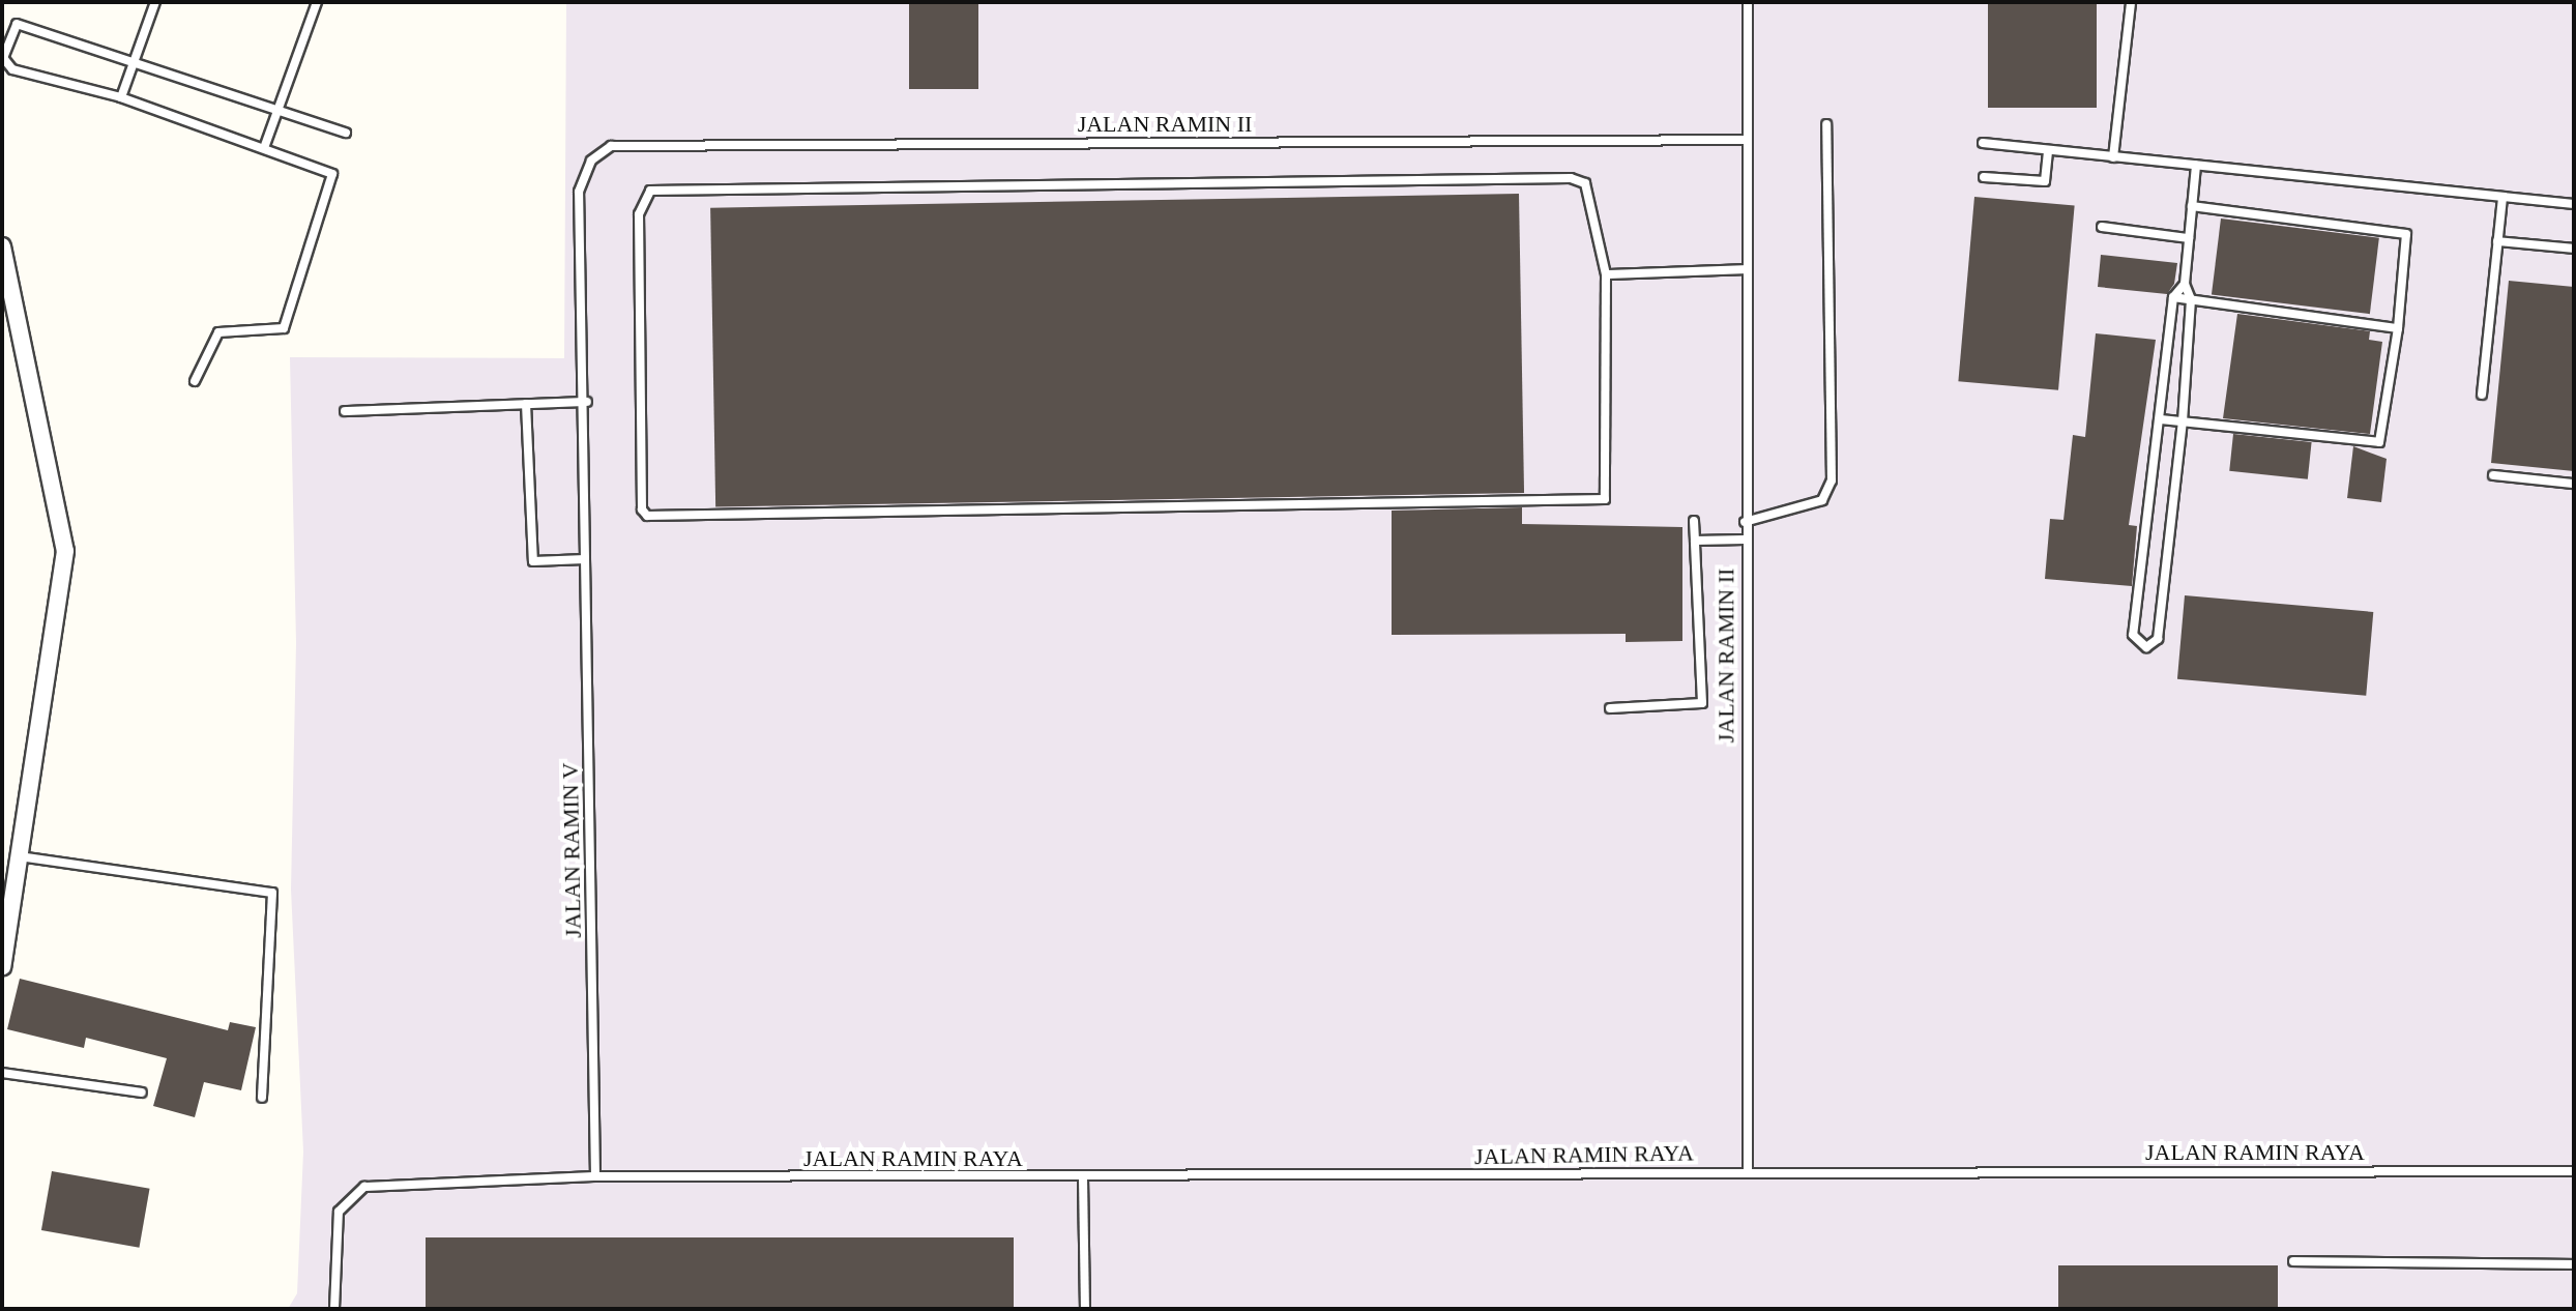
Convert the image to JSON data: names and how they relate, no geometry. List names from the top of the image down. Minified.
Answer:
{"streets":{"lane":["JALAN RAMIN II","JALAN RAMIN V","JALAN RAMIN RAYA"]},"crossings":[["JALAN RAMIN II","JALAN RAMIN V"],["JALAN RAMIN II","JALAN RAMIN RAYA"],["JALAN RAMIN V","JALAN RAMIN RAYA"]]}
